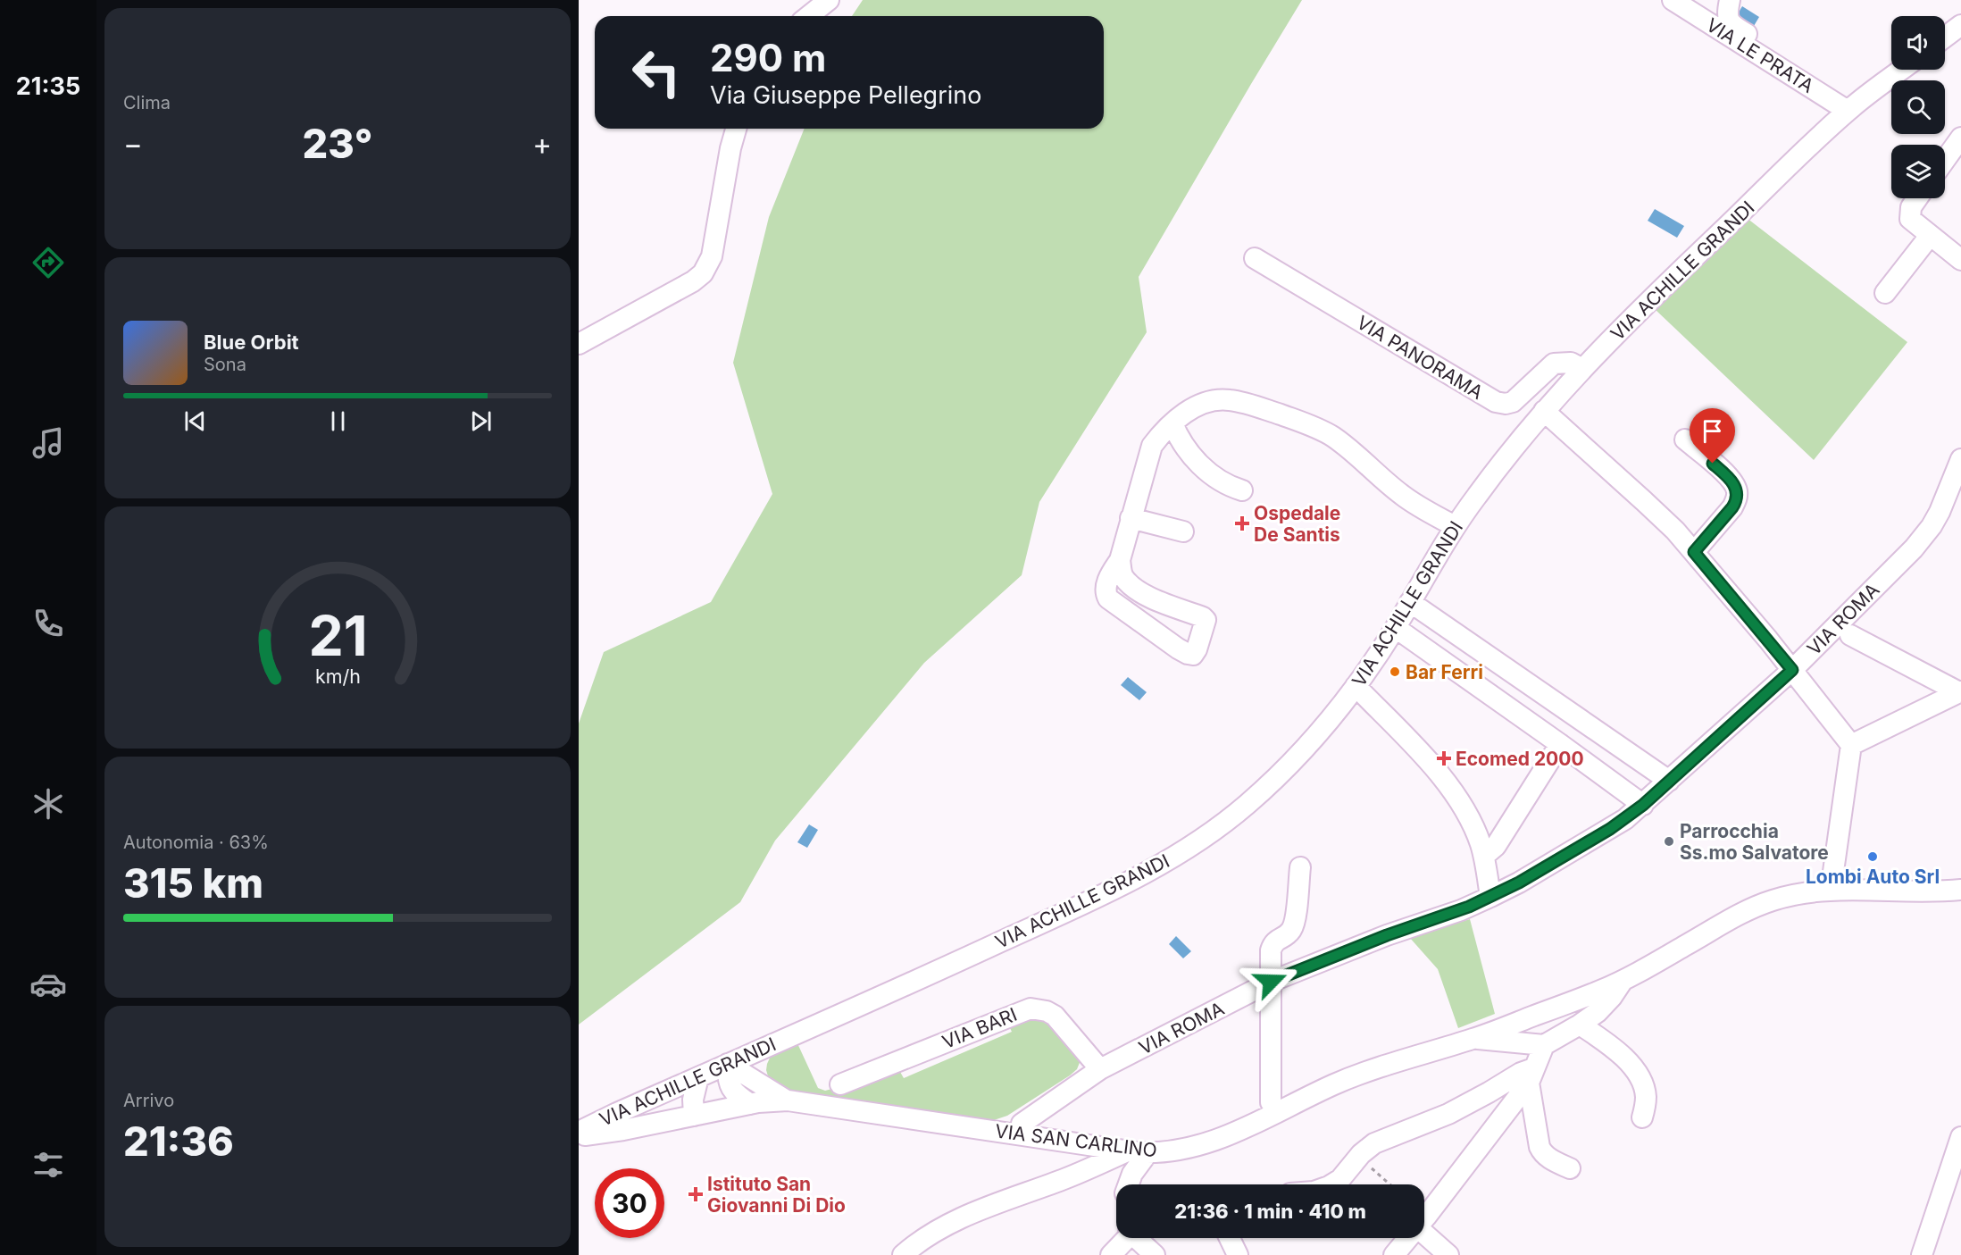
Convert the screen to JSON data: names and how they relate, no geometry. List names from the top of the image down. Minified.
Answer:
{"streets":{"street":["VIA LE PRATA","VIA ACHILLE GRANDI","VIA PANORAMA","VIA ROMA","VIA BARI","VIA SAN CARLINO"]},"crossings":[["VIA LE PRATA","VIA ACHILLE GRANDI"],["VIA ACHILLE GRANDI","VIA PANORAMA"],["VIA ACHILLE GRANDI","VIA SAN CARLINO"],["VIA ROMA","VIA BARI"]],"places":{"health":["Ospedale De Santis","Ecomed 2000","Istituto San Giovanni Di Dio"],"other":["Bar Ferri","Parrocchia Ss.mo Salvatore","Lombi Auto Srl"]},"page":{"tabs":"21:35","tile":["Clima",["Autonomia · 63%","315 km"],["Arrivo","21:36"]],"turn":["290 m","Via Giuseppe Pellegrino"],"heat":["−","23°","+"],"song":["Blue Orbit","Sona"],"limit":"30","trip":"21:36 · 1 min · 410 m","gauge":["21","km/h"]}}
